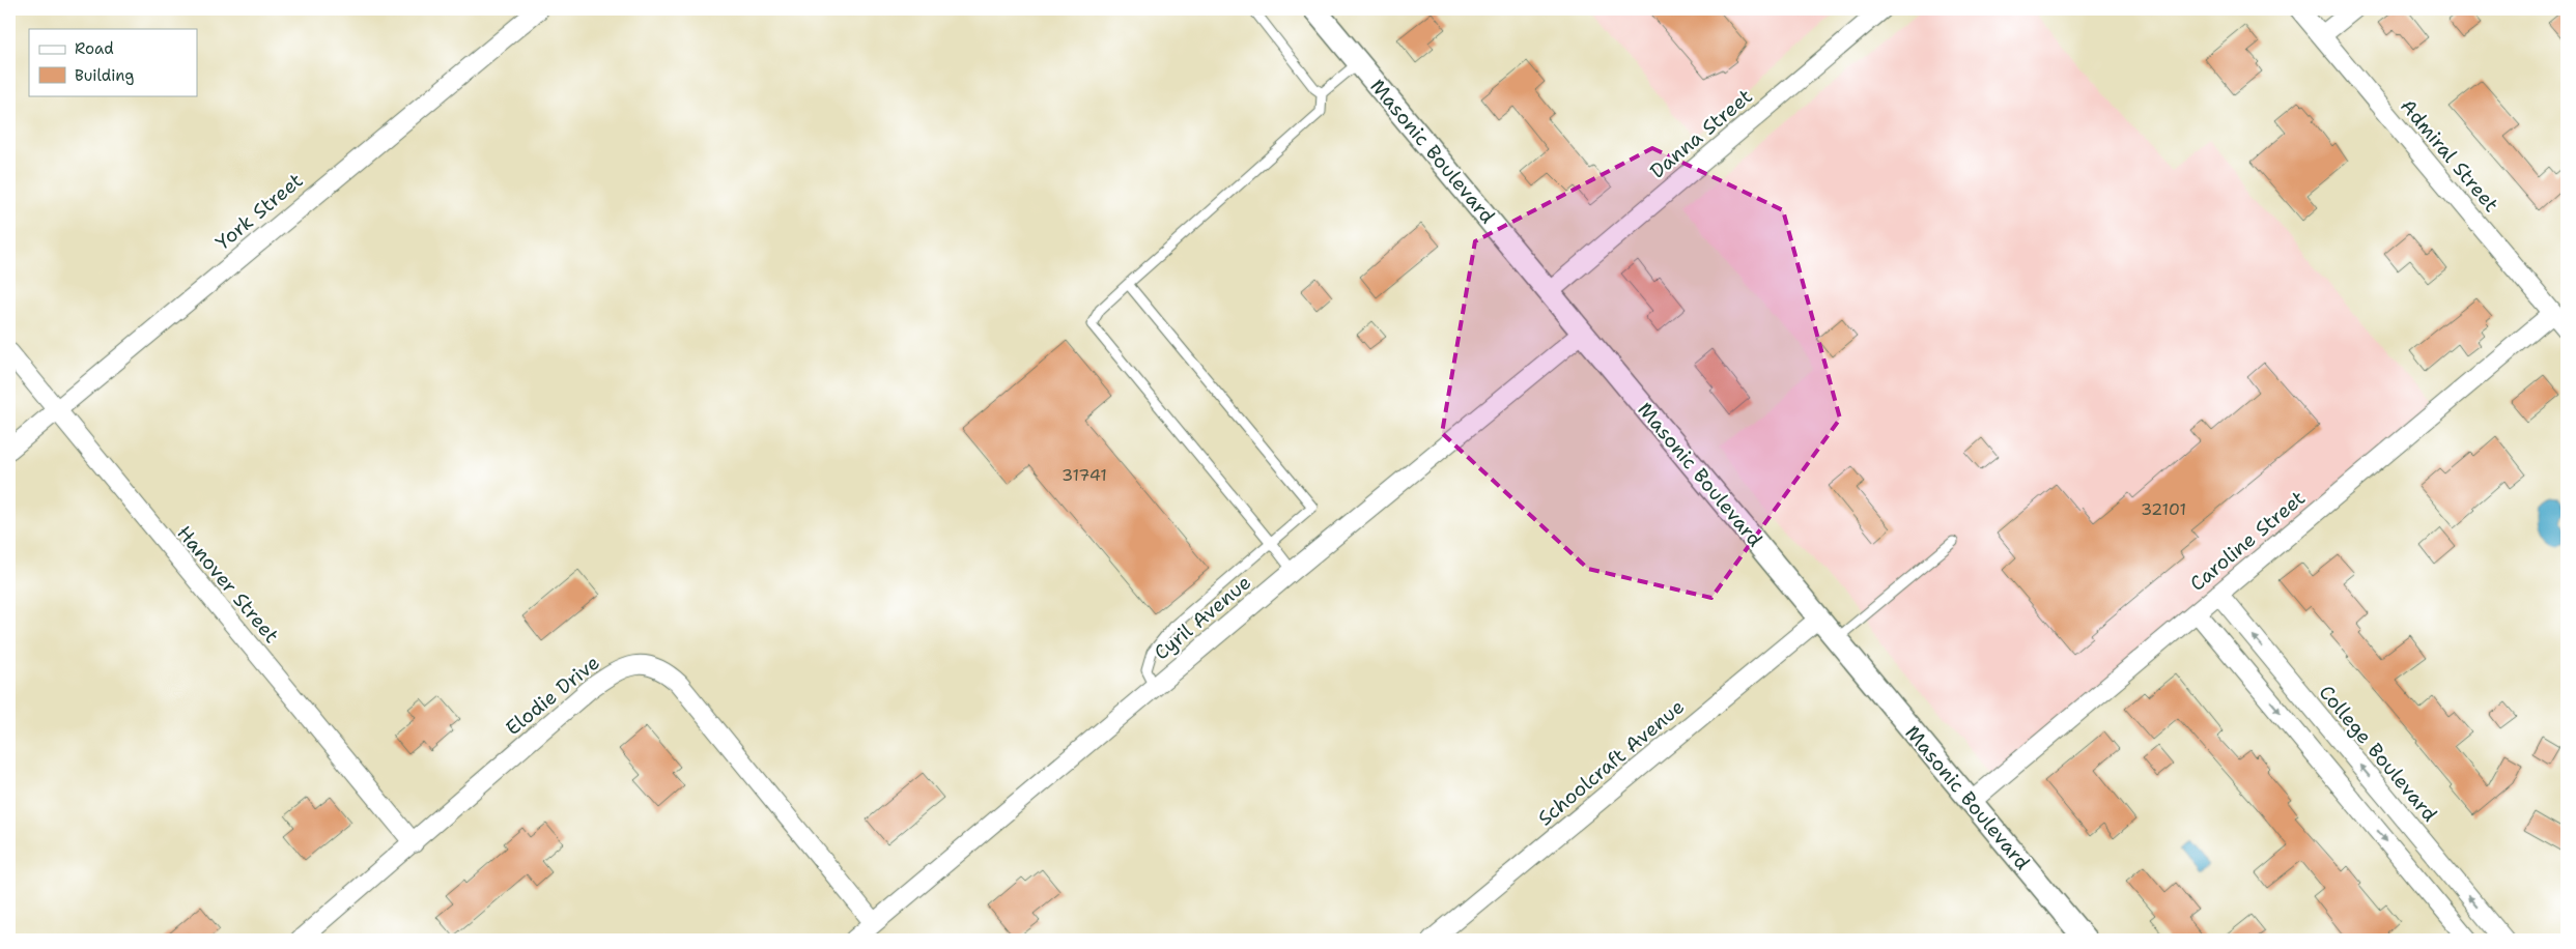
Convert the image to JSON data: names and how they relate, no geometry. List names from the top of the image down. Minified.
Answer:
{"streets":{"street":["Danna Street","Masonic Boulevard","Admiral Street","York Street","Caroline Street","Hanover Street","Cyril Avenue","Elodie Drive","College Boulevard","Schoolcraft Avenue"]},"crossings":[["Danna Street","Masonic Boulevard"],["Masonic Boulevard","Caroline Street"],["Masonic Boulevard","Cyril Avenue"],["Masonic Boulevard","Schoolcraft Avenue"],["Admiral Street","Caroline Street"],["York Street","Hanover Street"],["Caroline Street","College Boulevard"],["Hanover Street","Elodie Drive"],["Cyril Avenue","Elodie Drive"]],"house_numbers":["31741","32101"],"legend":["Road","Building"]}
